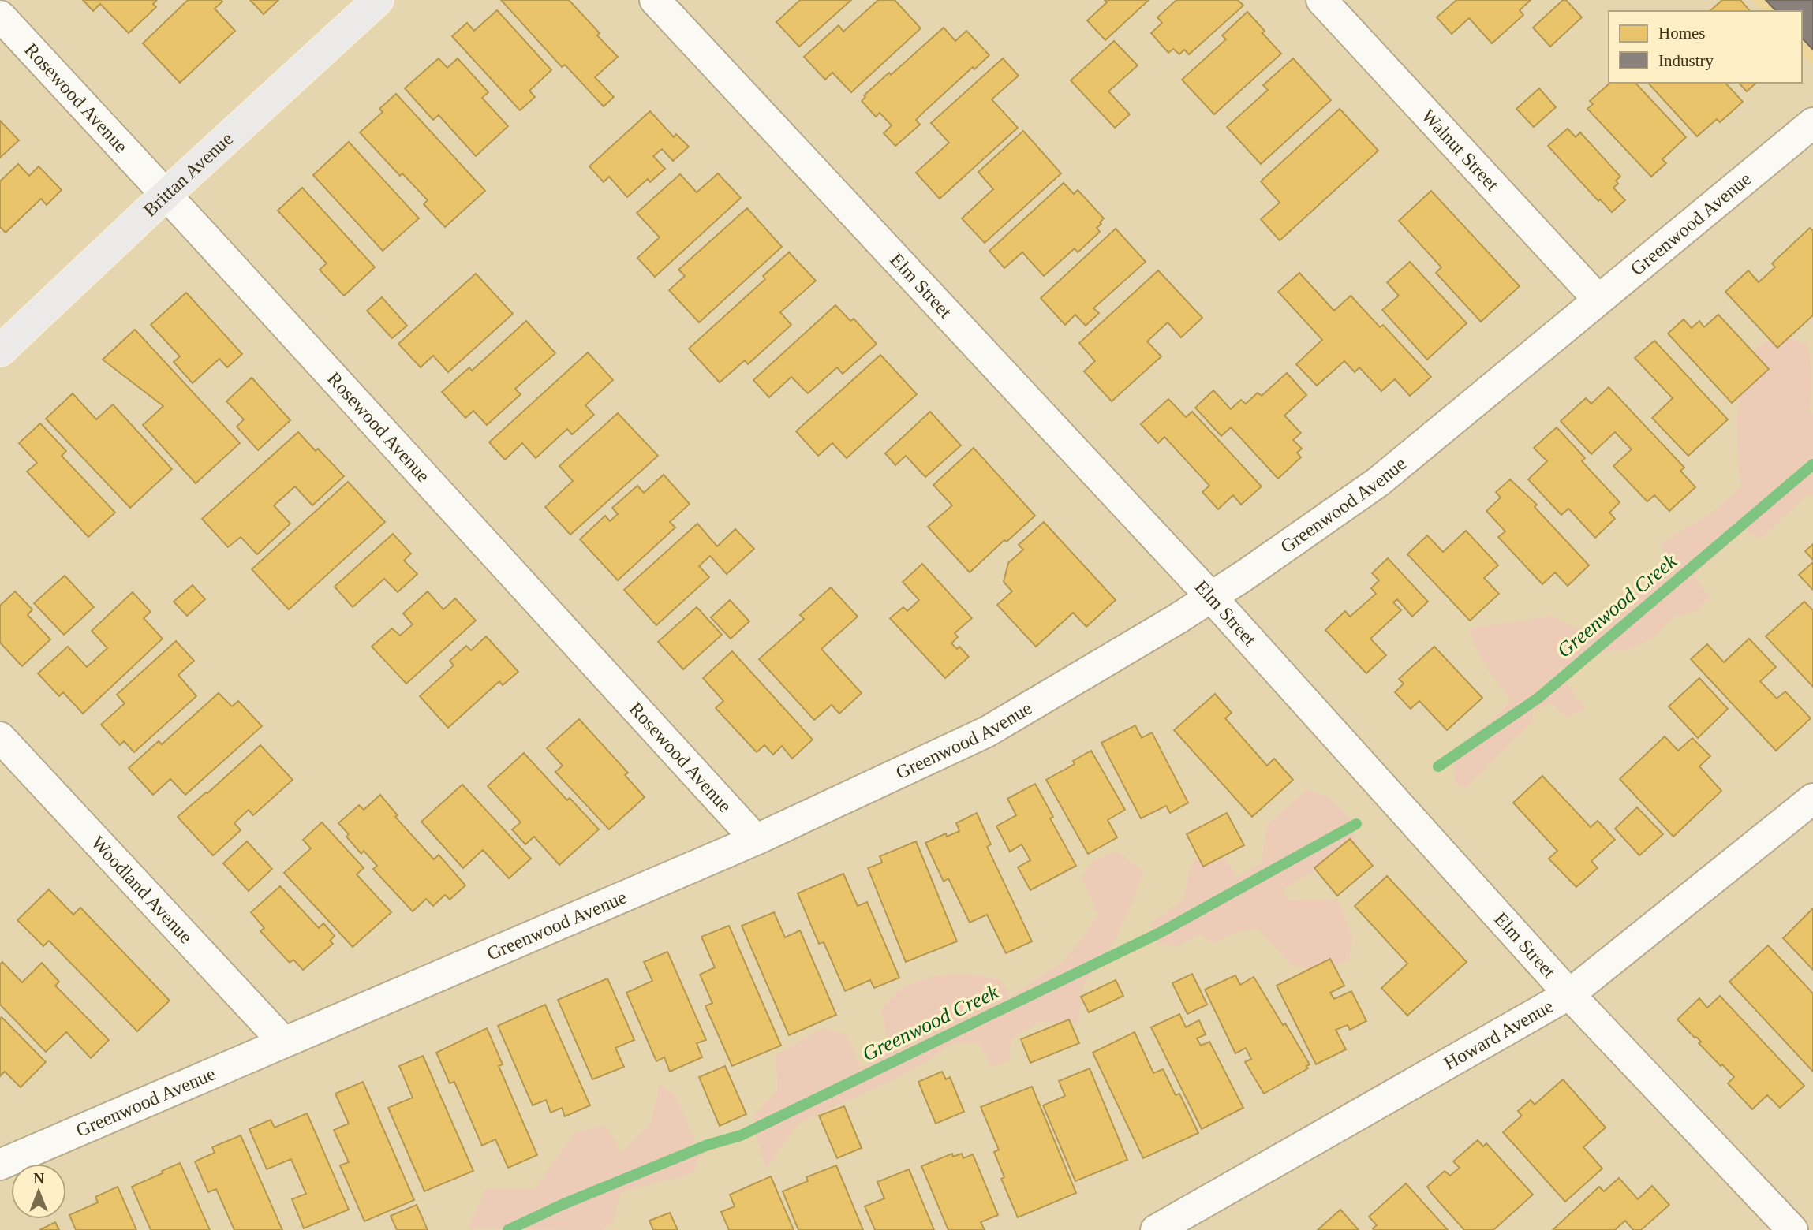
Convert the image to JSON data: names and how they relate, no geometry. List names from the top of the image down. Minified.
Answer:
{"streets":{"main road":["Brittan Avenue"],"street":["Rosewood Avenue","Walnut Street","Greenwood Avenue","Elm Street","Woodland Avenue","Howard Avenue"]},"crossings":[["Rosewood Avenue","Brittan Avenue"],["Rosewood Avenue","Greenwood Avenue"],["Walnut Street","Greenwood Avenue"],["Greenwood Avenue","Elm Street"],["Greenwood Avenue","Woodland Avenue"],["Elm Street","Howard Avenue"]],"water":["Greenwood Creek"],"legend":["Homes","Industry"],"north":"top"}
